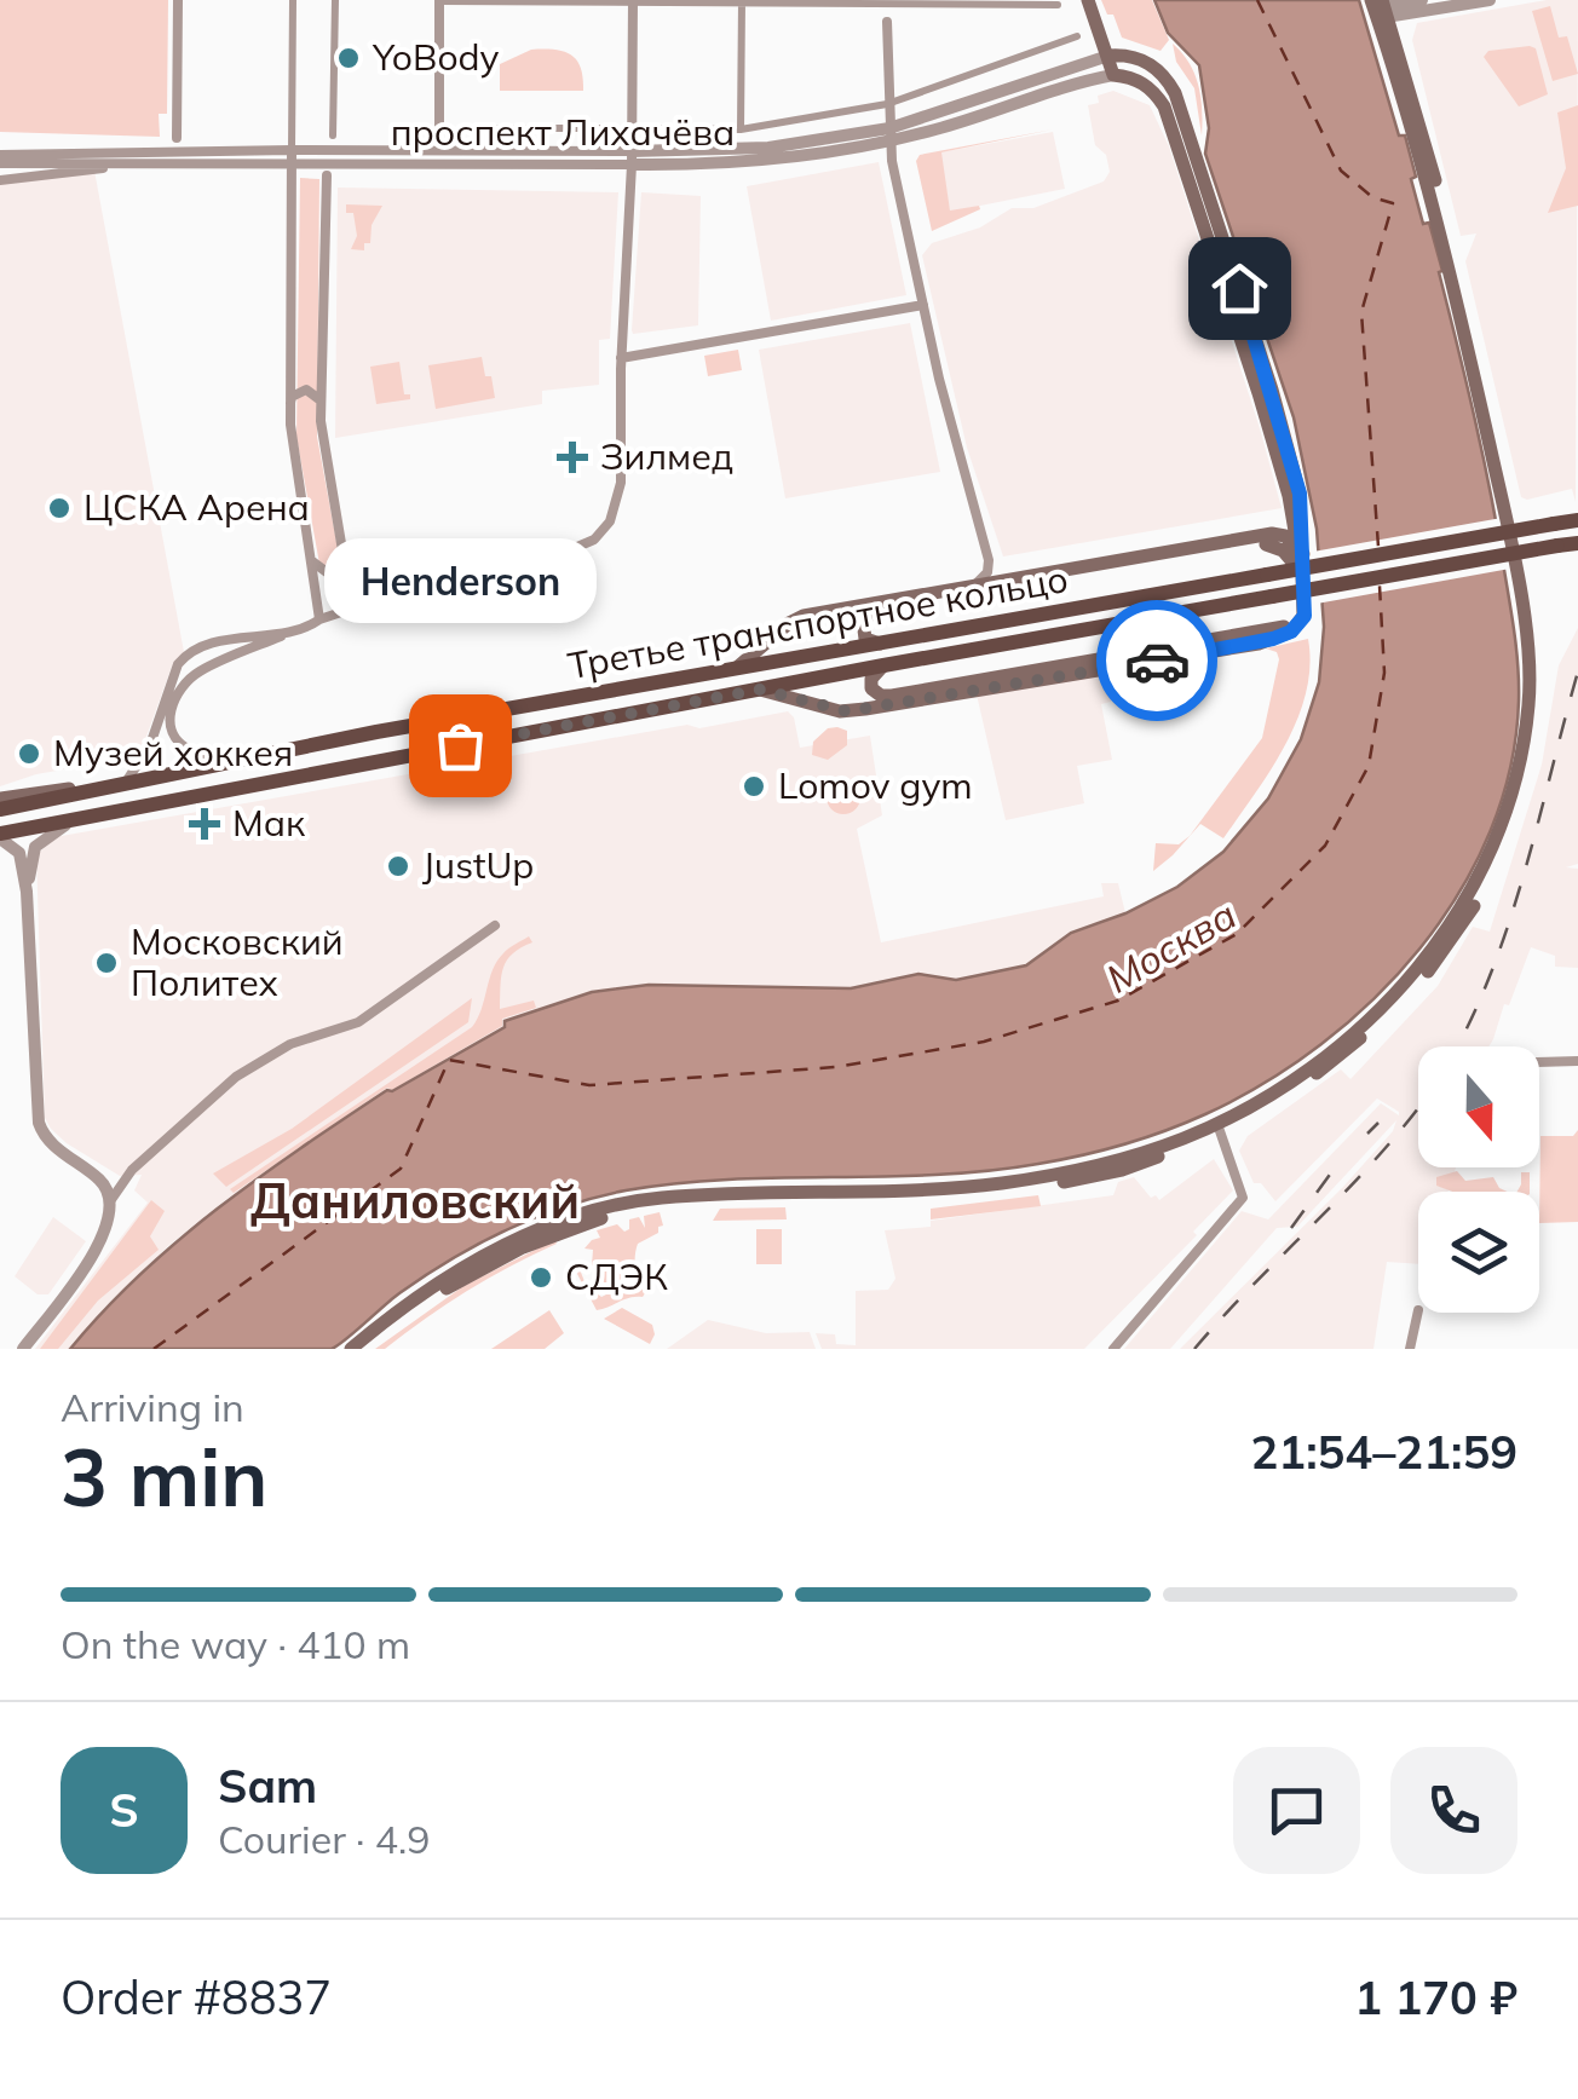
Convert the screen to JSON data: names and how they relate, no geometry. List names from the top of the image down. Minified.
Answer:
{"streets":{"main road":["Третье транспортное кольцо"],"street":["проспект Лихачёва"]},"districts":["Даниловский"],"water":["Москва"],"places":{"other":["YoBody","ЦСКА Арена","Henderson","Музей хоккея","Lomov gym","JustUp","Московский Политех","СДЭК"],"health":["Зилмед","Мак"]},"north":"bottom","page":{"bubble":"Henderson","heading":["3 min","Arriving in","21:54–21:59"],"panel":["Sam","Courier · 4.9","Order #8837","1 170 ₽"],"bar":"On the way · 410 m","round":"S"}}
